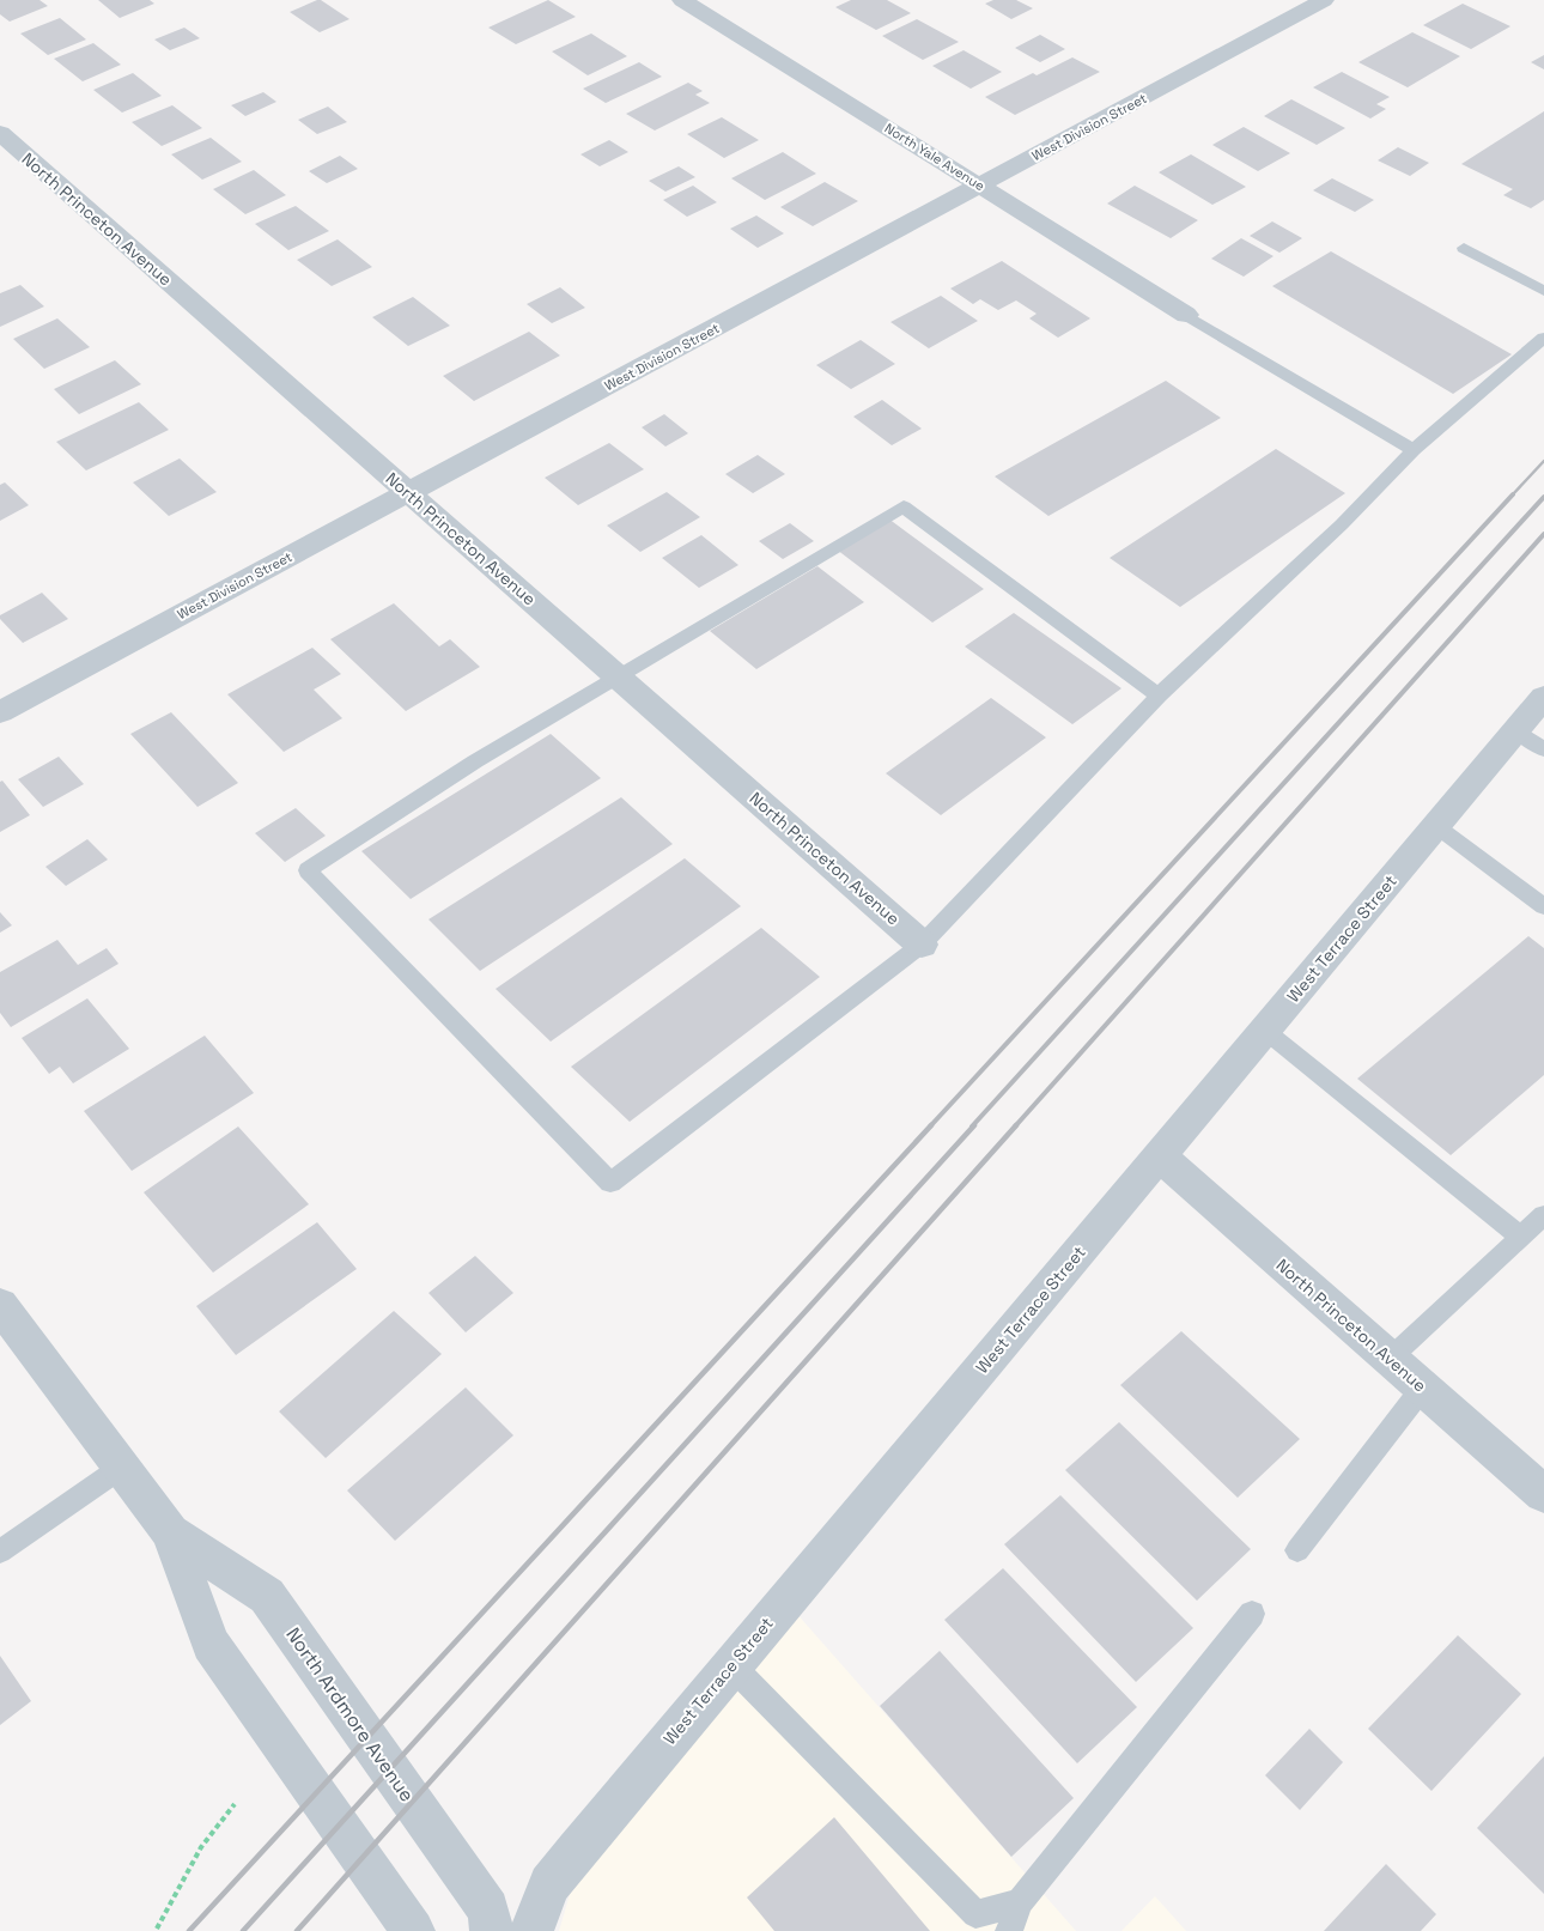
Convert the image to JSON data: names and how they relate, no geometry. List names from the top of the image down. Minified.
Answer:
{"streets":{"street":["West Division Street","North Yale Avenue","North Princeton Avenue","West Terrace Street","North Ardmore Avenue"]},"crossings":[["West Division Street","North Yale Avenue"],["West Division Street","North Princeton Avenue"],["North Princeton Avenue","West Terrace Street"]]}
